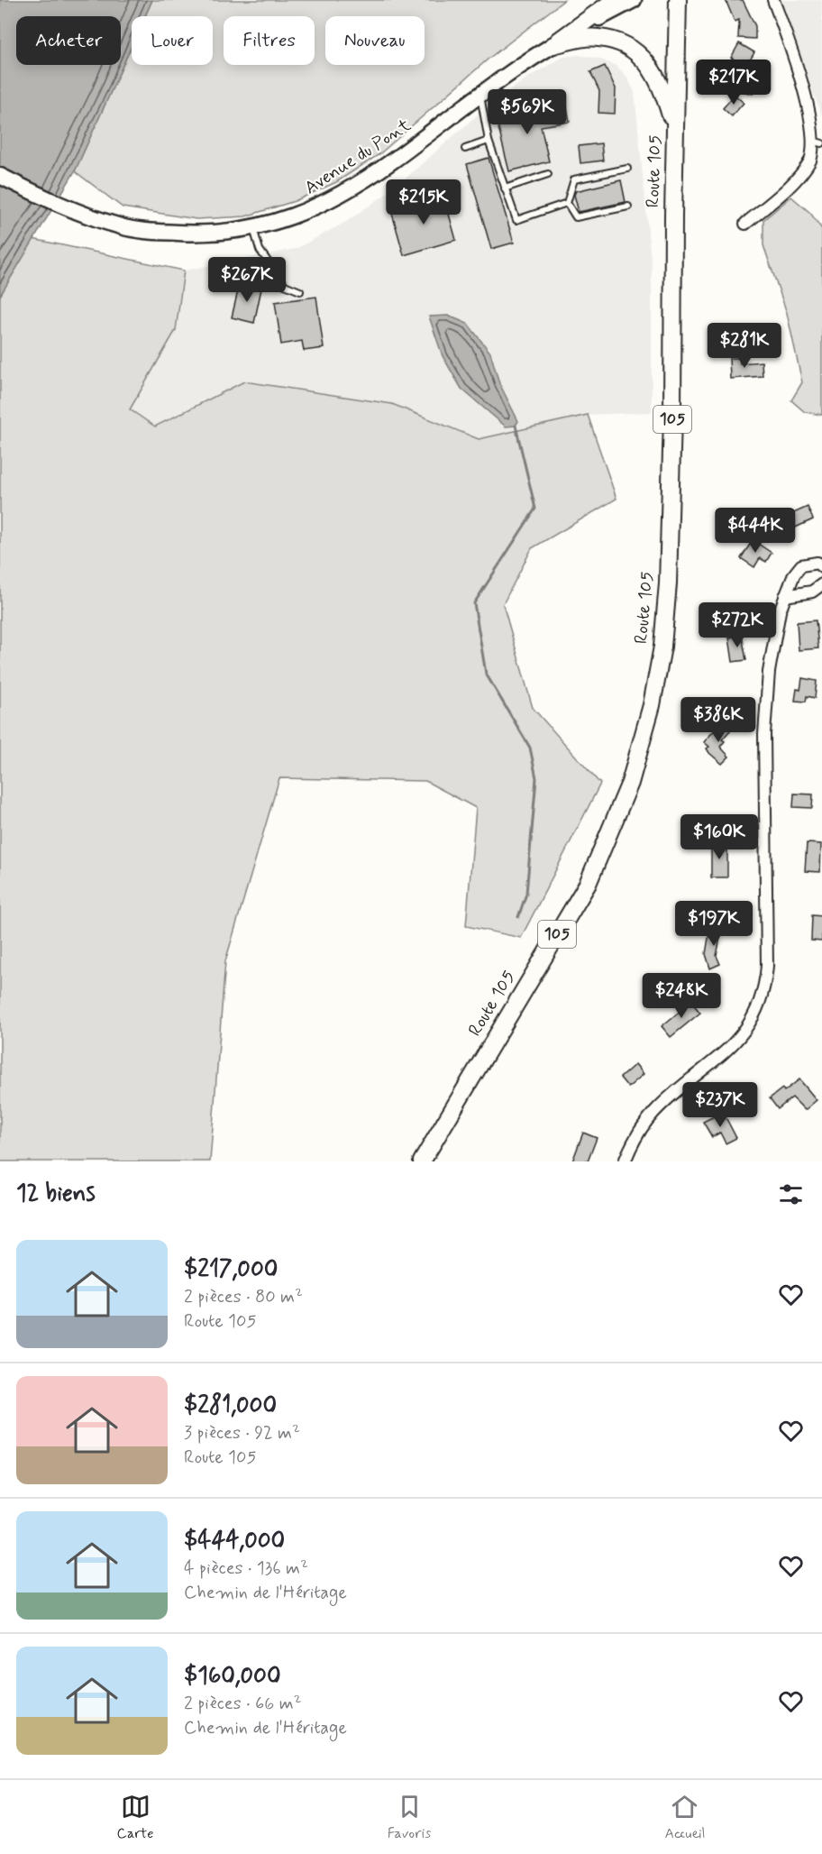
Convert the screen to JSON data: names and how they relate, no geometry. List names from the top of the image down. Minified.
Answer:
{"streets":{"main road":["Avenue du Pont","Route 105","105"]},"page":{"chip":["Acheter","Louer","Filtres","Nouveau"],"price":["$217K","$569K","$215K","$267K","$281K","$444K","$272K","$386K","$160K","$197K","$248K","$237K"],"heading":"12 biens","list":[{"name":"$217,000","note":"2 pièces · 80 m² · Route 105"},{"name":"$281,000","note":"3 pièces · 92 m² · Route 105"},{"name":"$444,000","note":"4 pièces · 136 m² · Chemin de l'Héritage"},{"name":"$160,000","note":"2 pièces · 66 m² · Chemin de l'Héritage"}],"tabs":["Carte","Favoris","Accueil"]}}
